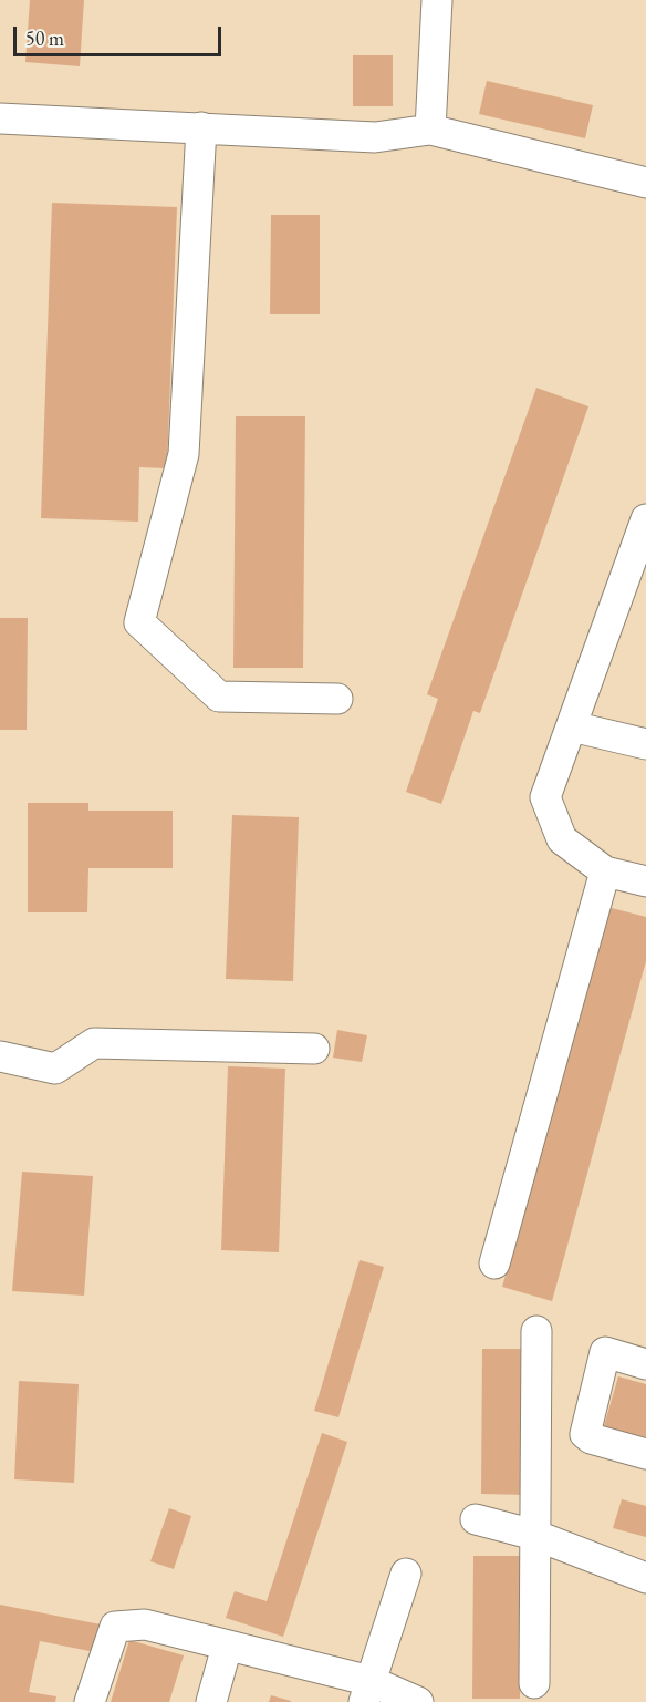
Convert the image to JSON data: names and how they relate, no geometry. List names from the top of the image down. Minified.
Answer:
{"scale_bar":"50 m"}
